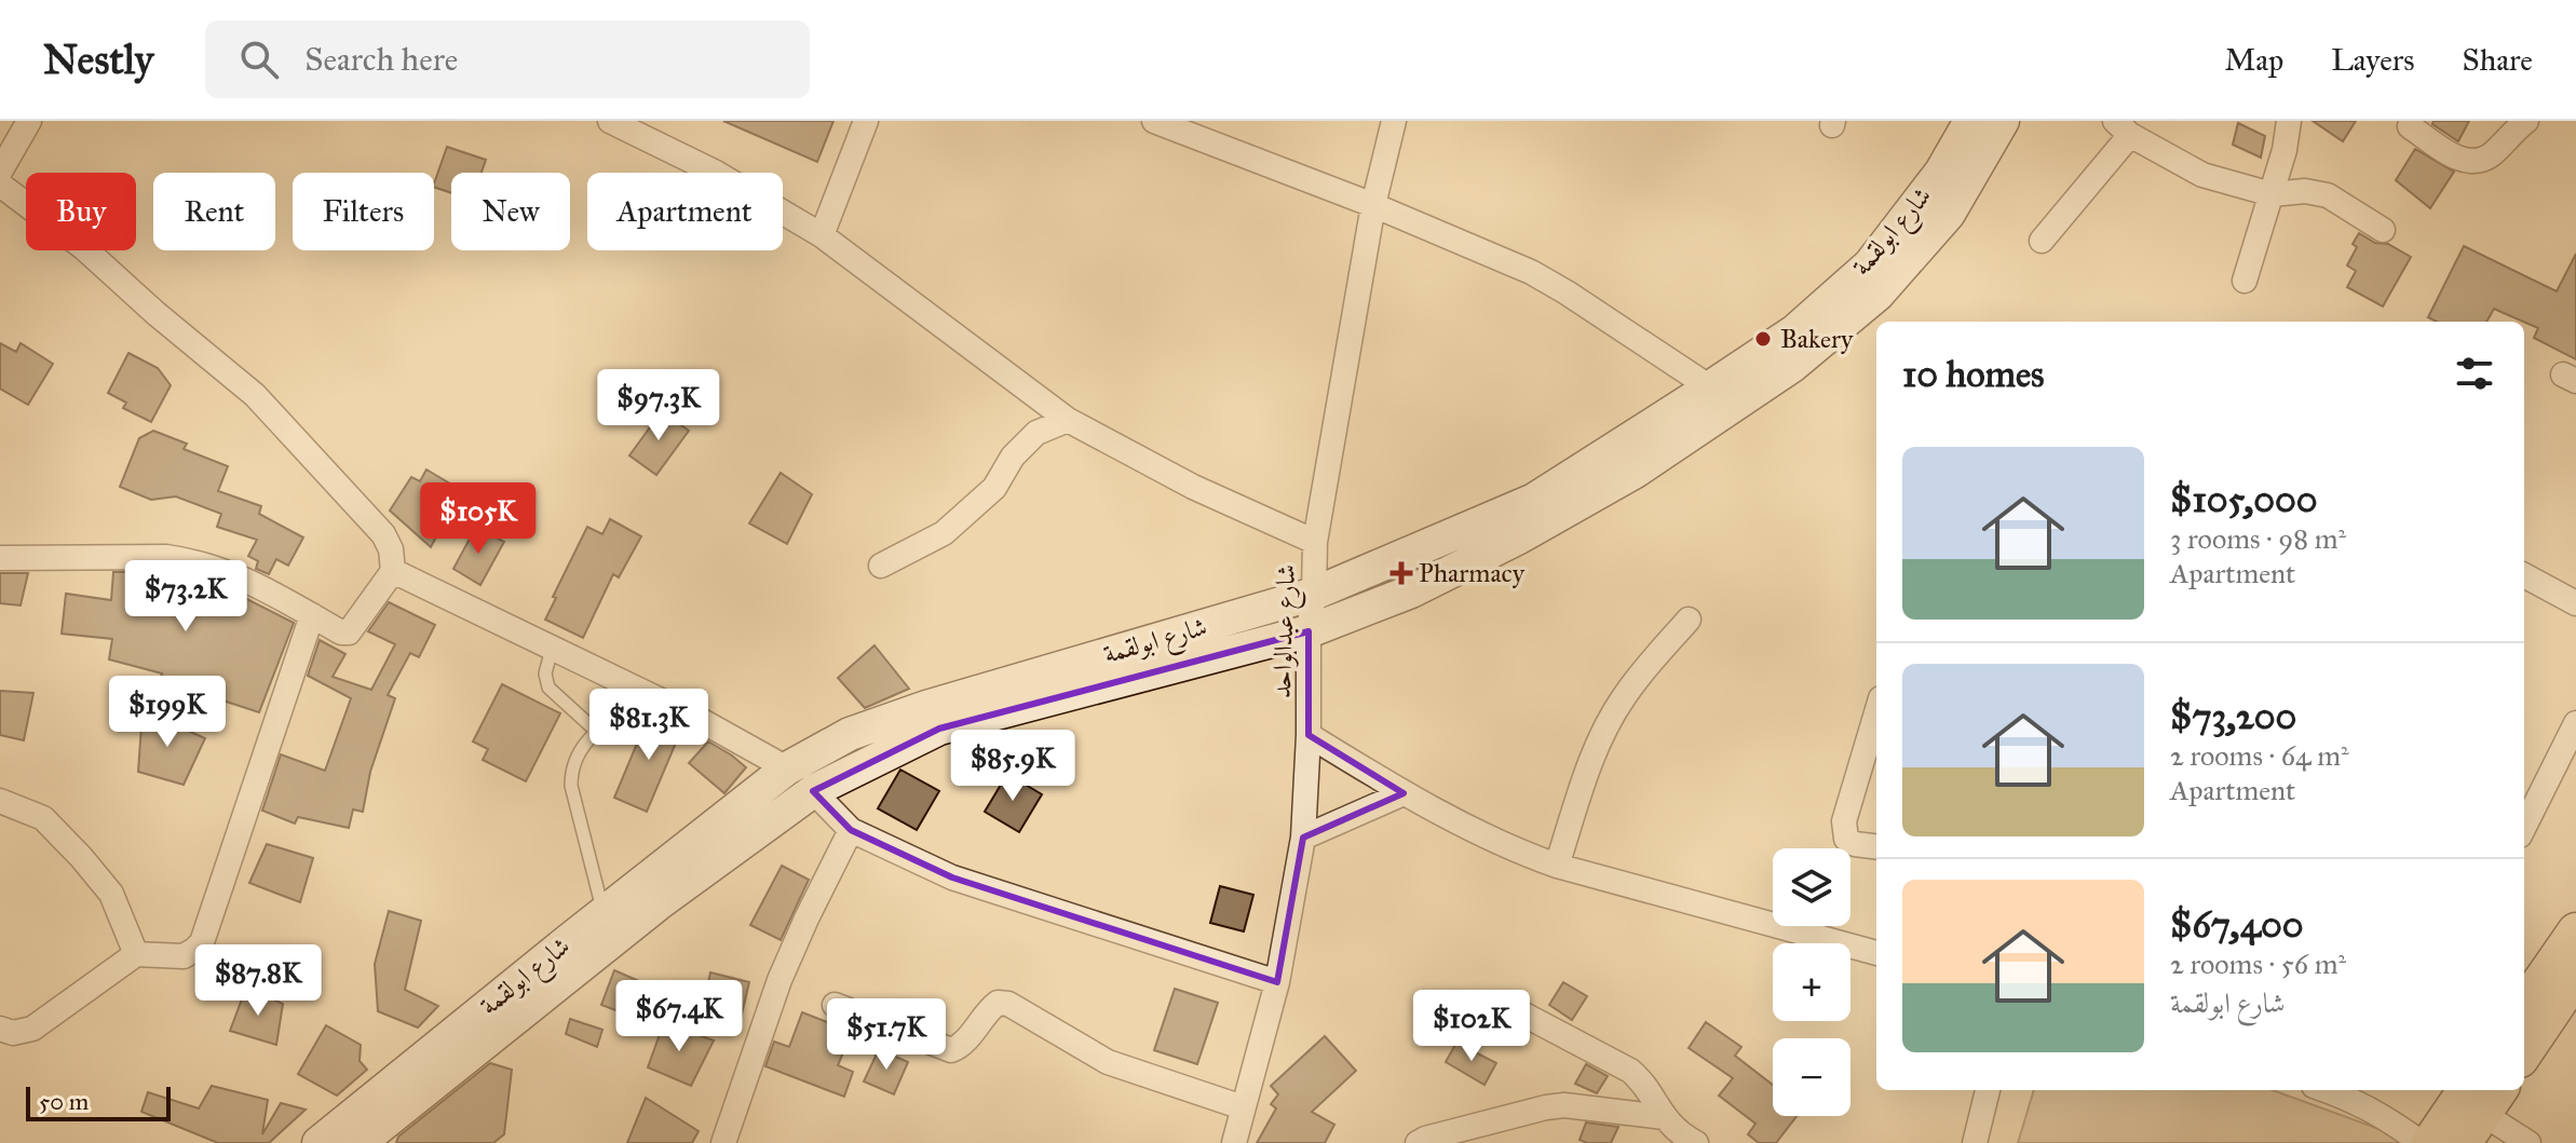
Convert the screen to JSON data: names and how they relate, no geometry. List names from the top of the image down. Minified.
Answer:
{"streets":{"street":["شارع ابولقمة","شارع عبدالواحد"]},"crossings":[["شارع ابولقمة","شارع عبدالواحد"]],"places":{"other":["Bakery"],"health":["Pharmacy"]},"scale_bar":"50 m","page":{"header":"Nestly","search":"Search here","nav":["Map","Layers","Share"],"chip":["Buy","Rent","Filters","New","Apartment"],"heading":"10 homes","price":["$97.3K","$105K","$73.2K","$199K","$81.3K","$85.9K","$87.8K","$67.4K","$102K","$51.7K"],"list":[{"name":"$105,000","note":"3 rooms · 98 m² · Apartment"},{"name":"$73,200","note":"2 rooms · 64 m² · Apartment"},{"name":"$67,400","note":"2 rooms · 56 m² · شارع ابولقمة"}],"map_buttons":["+","−"],"scale":"50 m"}}
